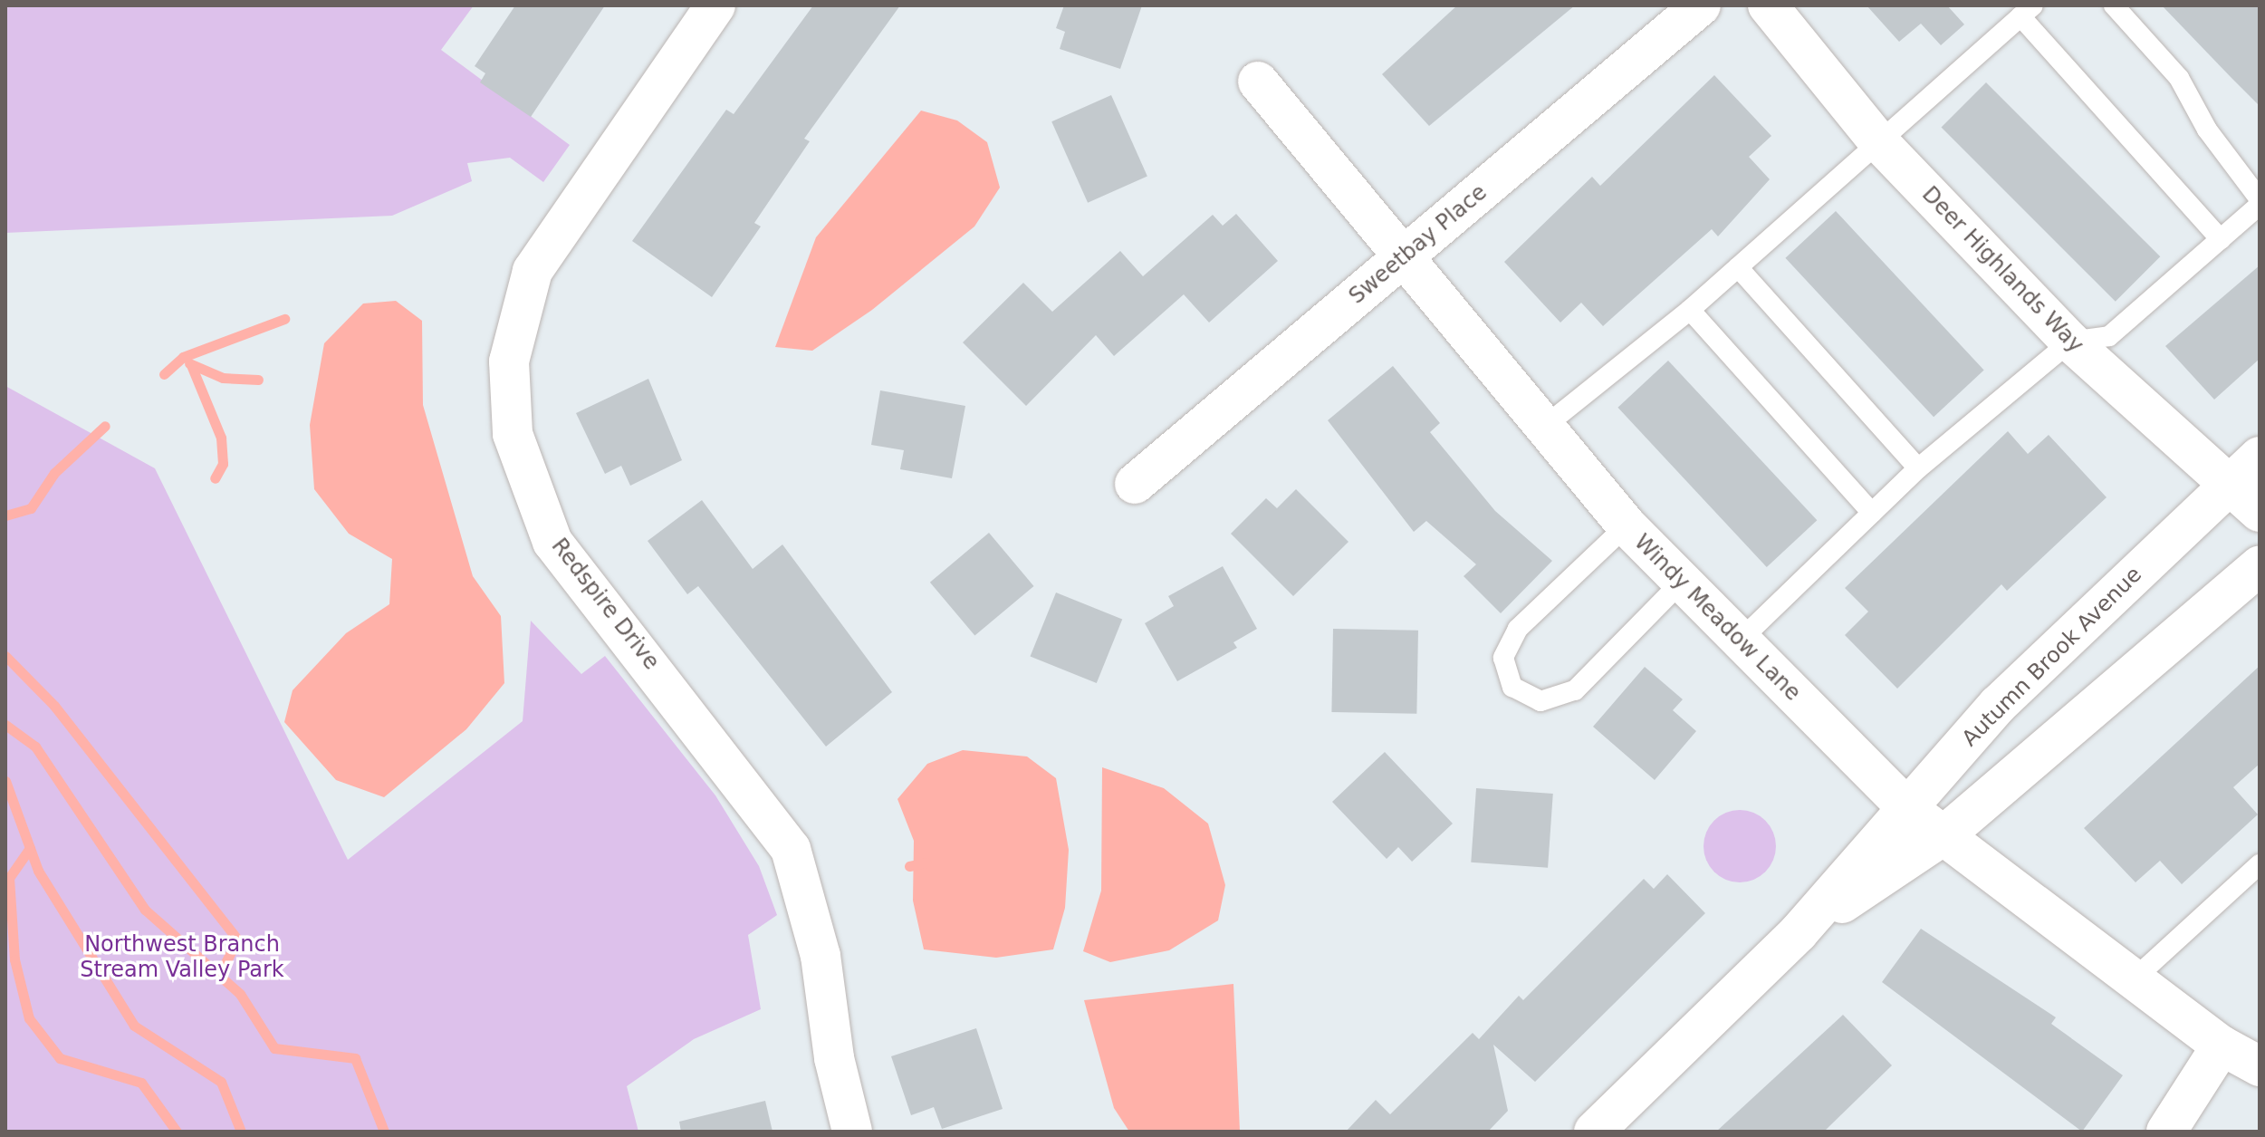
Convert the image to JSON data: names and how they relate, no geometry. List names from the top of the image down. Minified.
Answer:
{"streets":{"street":["Sweetbay Place","Deer Highlands Way","Redspire Drive","Windy Meadow Lane","Autumn Brook Avenue"]},"crossings":[["Sweetbay Place","Windy Meadow Lane"],["Deer Highlands Way","Autumn Brook Avenue"],["Windy Meadow Lane","Autumn Brook Avenue"]],"parks":["Northwest Branch Stream Valley Park"]}
